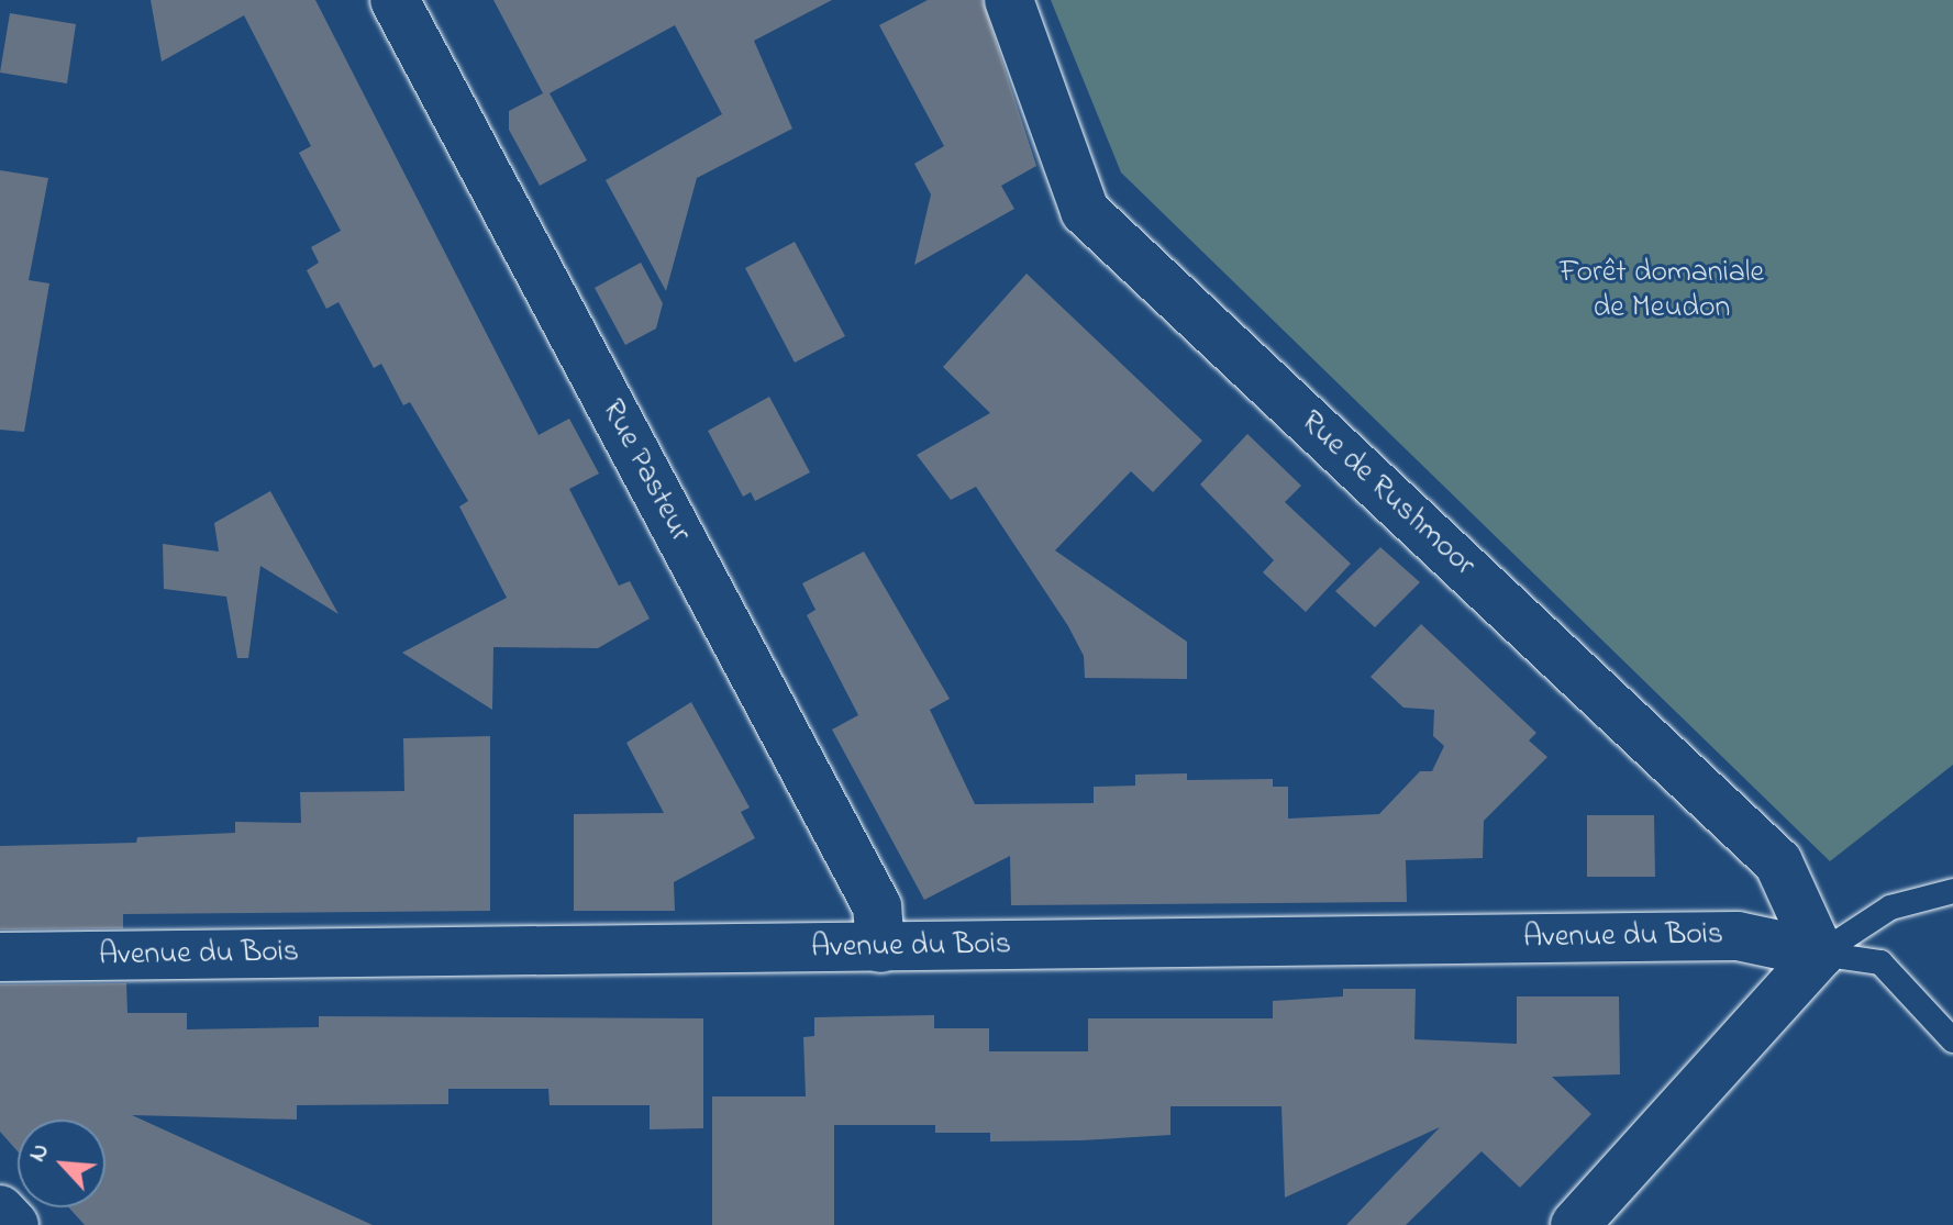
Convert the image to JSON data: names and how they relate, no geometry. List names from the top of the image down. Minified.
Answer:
{"streets":{"street":["Rue Pasteur","Rue de Rushmoor","Avenue du Bois"]},"crossings":[["Rue Pasteur","Avenue du Bois"],["Rue de Rushmoor","Avenue du Bois"]],"parks":["Forêt domaniale de Meudon"],"north":"top left"}
